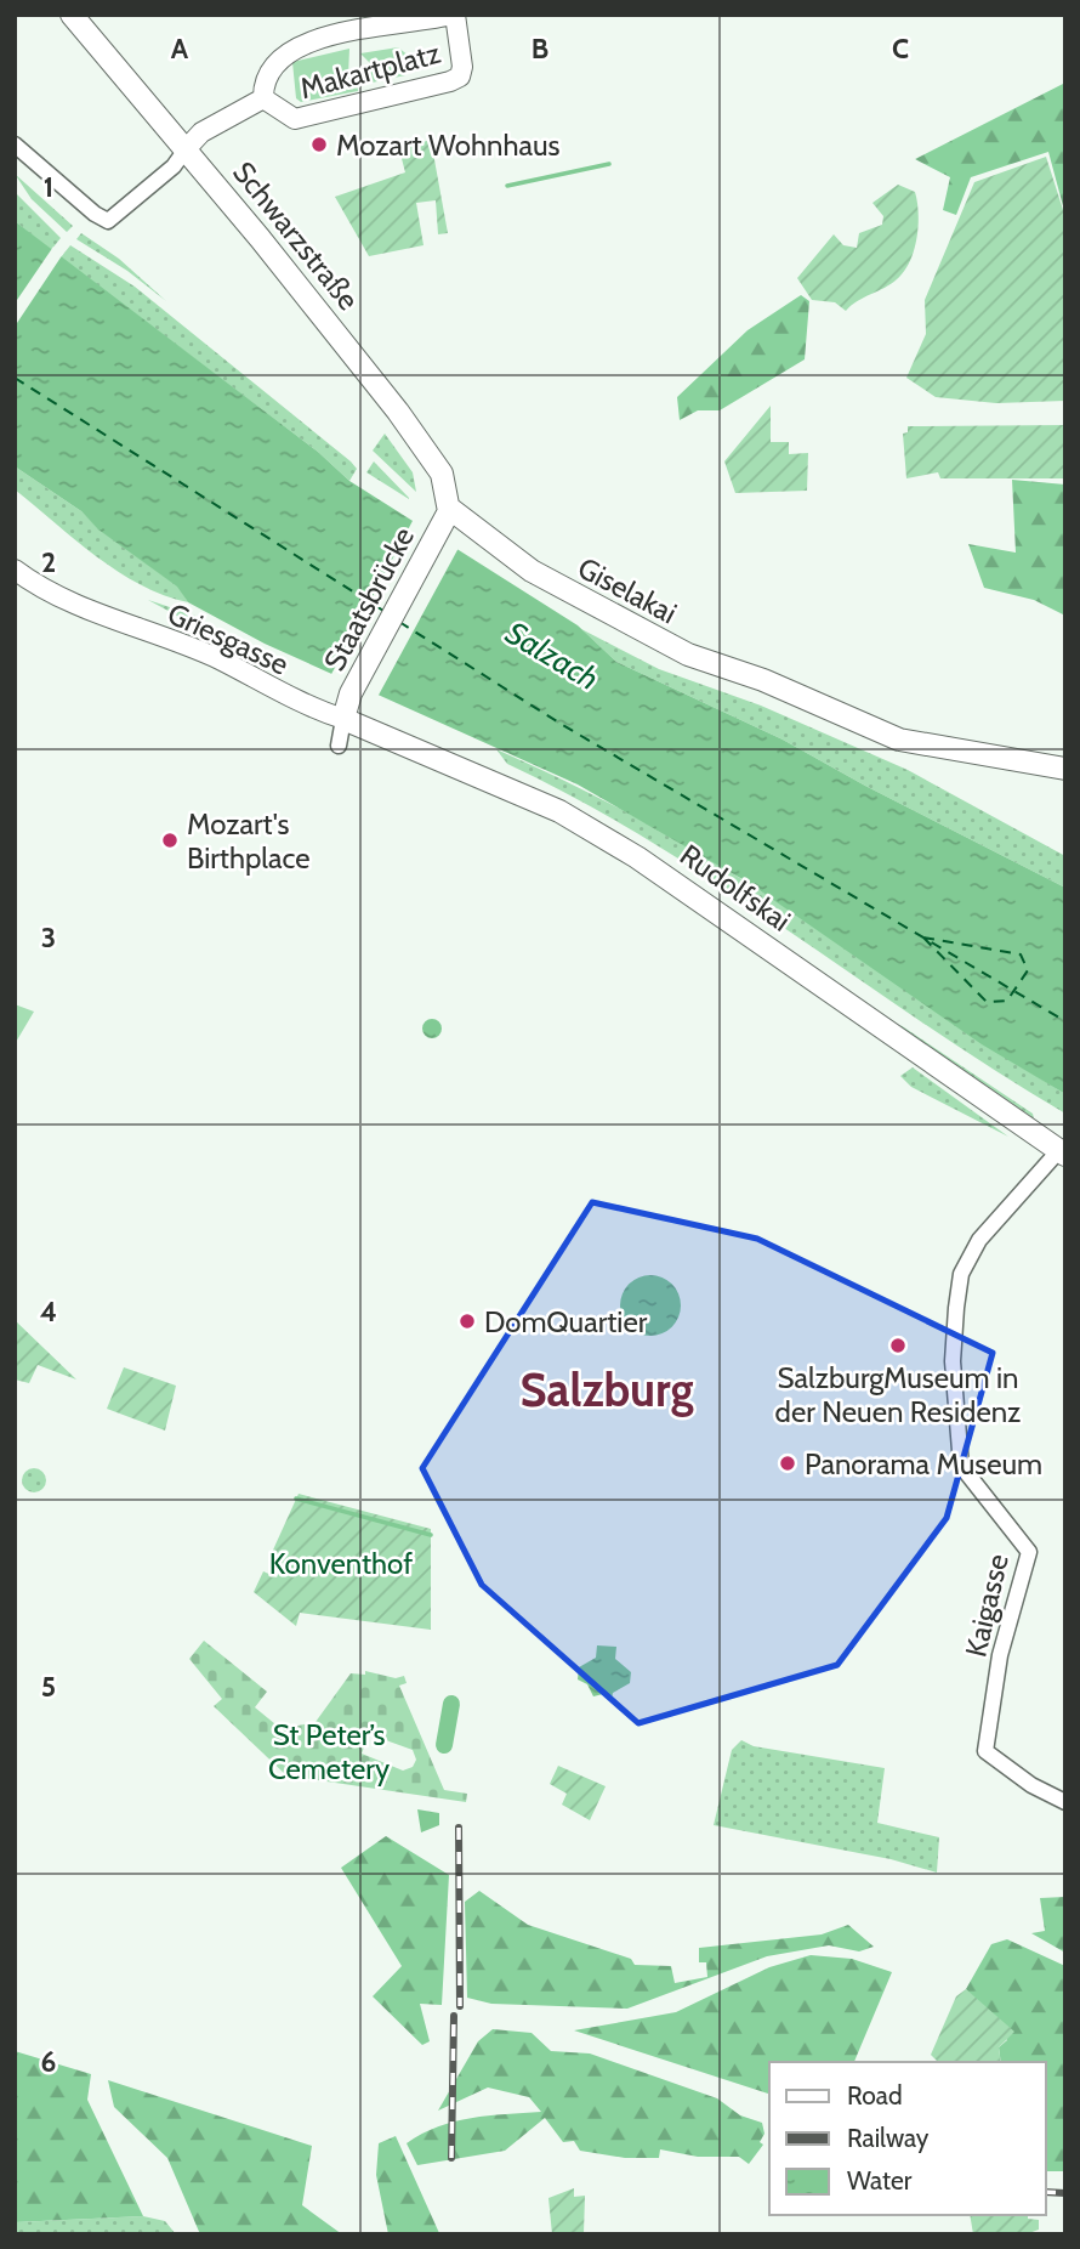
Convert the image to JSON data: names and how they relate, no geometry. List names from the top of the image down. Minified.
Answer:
{"streets":{"main road":["Schwarzstraße","Giselakai","Staatsbrücke","Rudolfskai"],"street":["Makartplatz","Griesgasse","Kaigasse"]},"crossings":[["Schwarzstraße","Giselakai"],["Schwarzstraße","Staatsbrücke"],["Giselakai","Staatsbrücke"],["Staatsbrücke","Griesgasse"],["Staatsbrücke","Rudolfskai"],["Griesgasse","Rudolfskai"],["Rudolfskai","Kaigasse"]],"districts":["Salzburg"],"water":["Salzach"],"parks":["Konventhof","St Peter’s Cemetery"],"places":["Mozart Wohnhaus","Mozart's Birthplace","DomQuartier","SalzburgMuseum in der Neuen Residenz","Panorama Museum"],"legend":["Road","Railway","Water"],"grid":{"columns":["A","B","C"],"rows":["1","2","3","4","5","6"]}}
